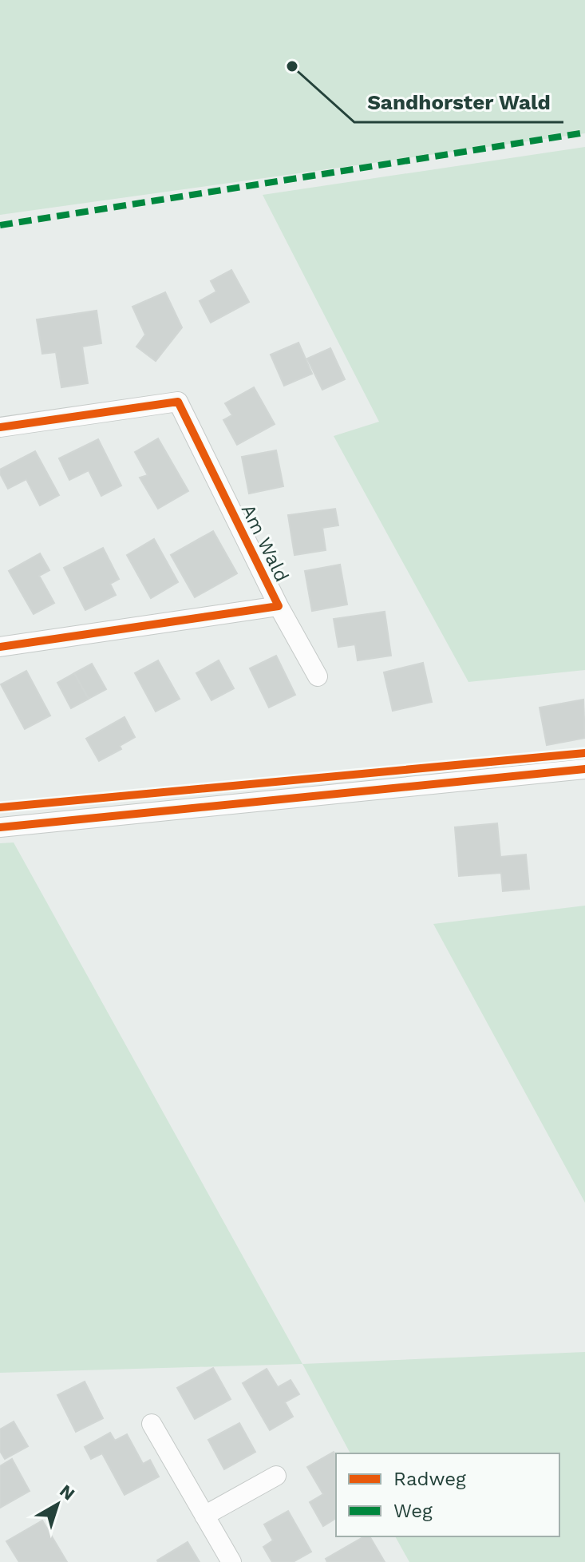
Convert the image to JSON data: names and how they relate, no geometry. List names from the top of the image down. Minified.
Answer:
{"streets":{"street":["Am Wald"]},"places":["Sandhorster Wald"],"legend":["Radweg","Weg"],"north":"top right"}
